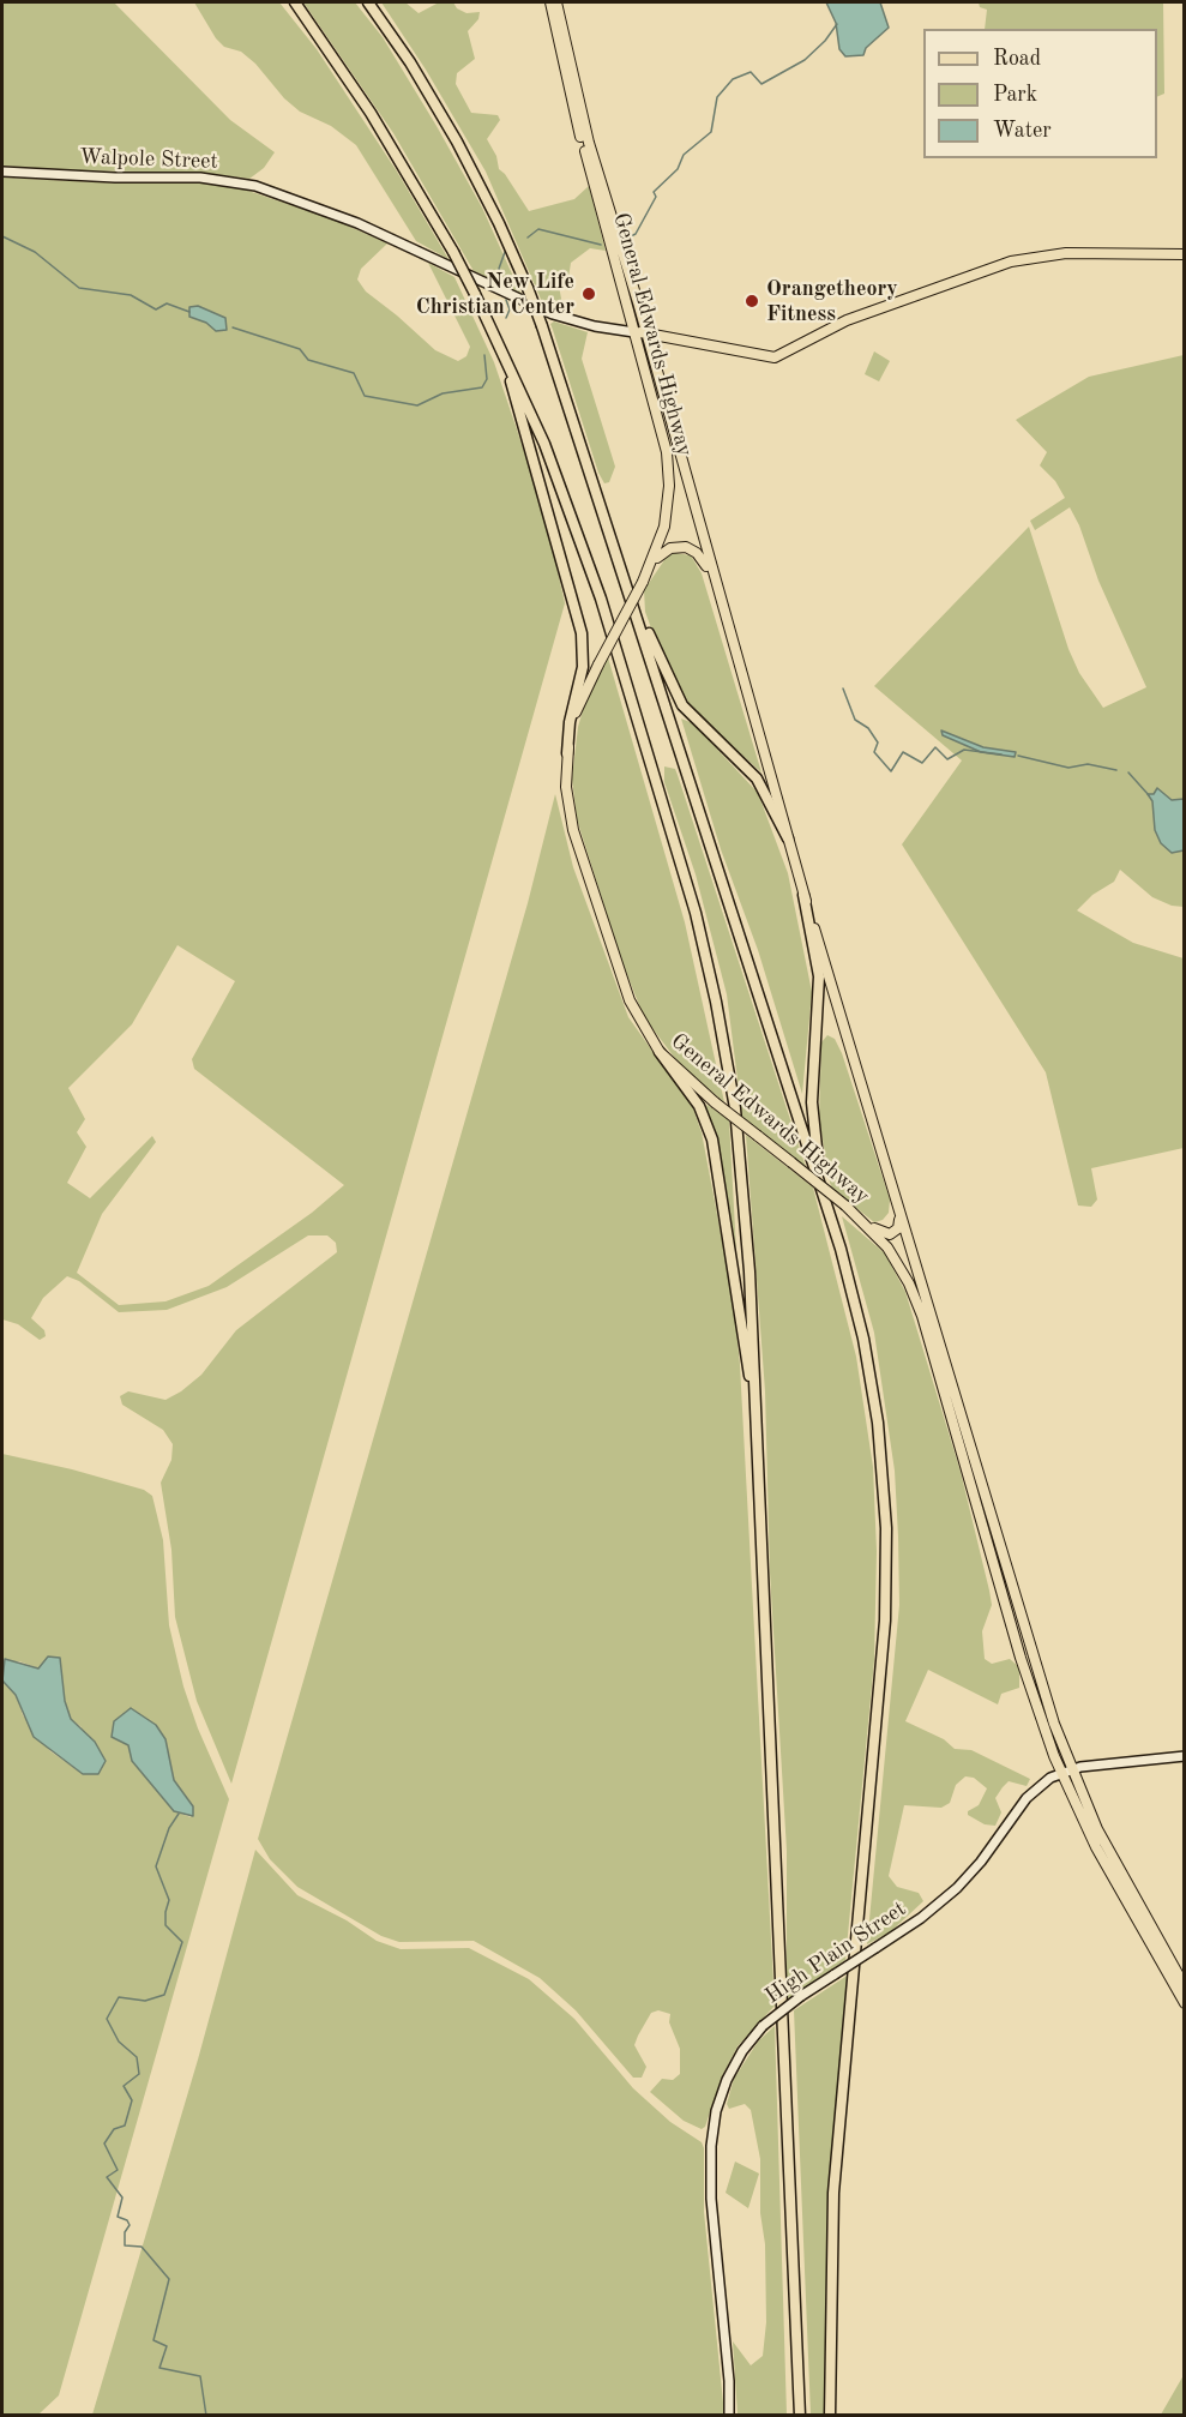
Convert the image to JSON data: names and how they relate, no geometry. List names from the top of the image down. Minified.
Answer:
{"streets":{"main road":["Walpole Street","General Edwards Highway","High Plain Street"]},"crossings":[["Walpole Street","General Edwards Highway"],["General Edwards Highway","High Plain Street"]],"places":["New Life Christian Center","Orangetheory Fitness"],"legend":["Road","Park","Water"]}
